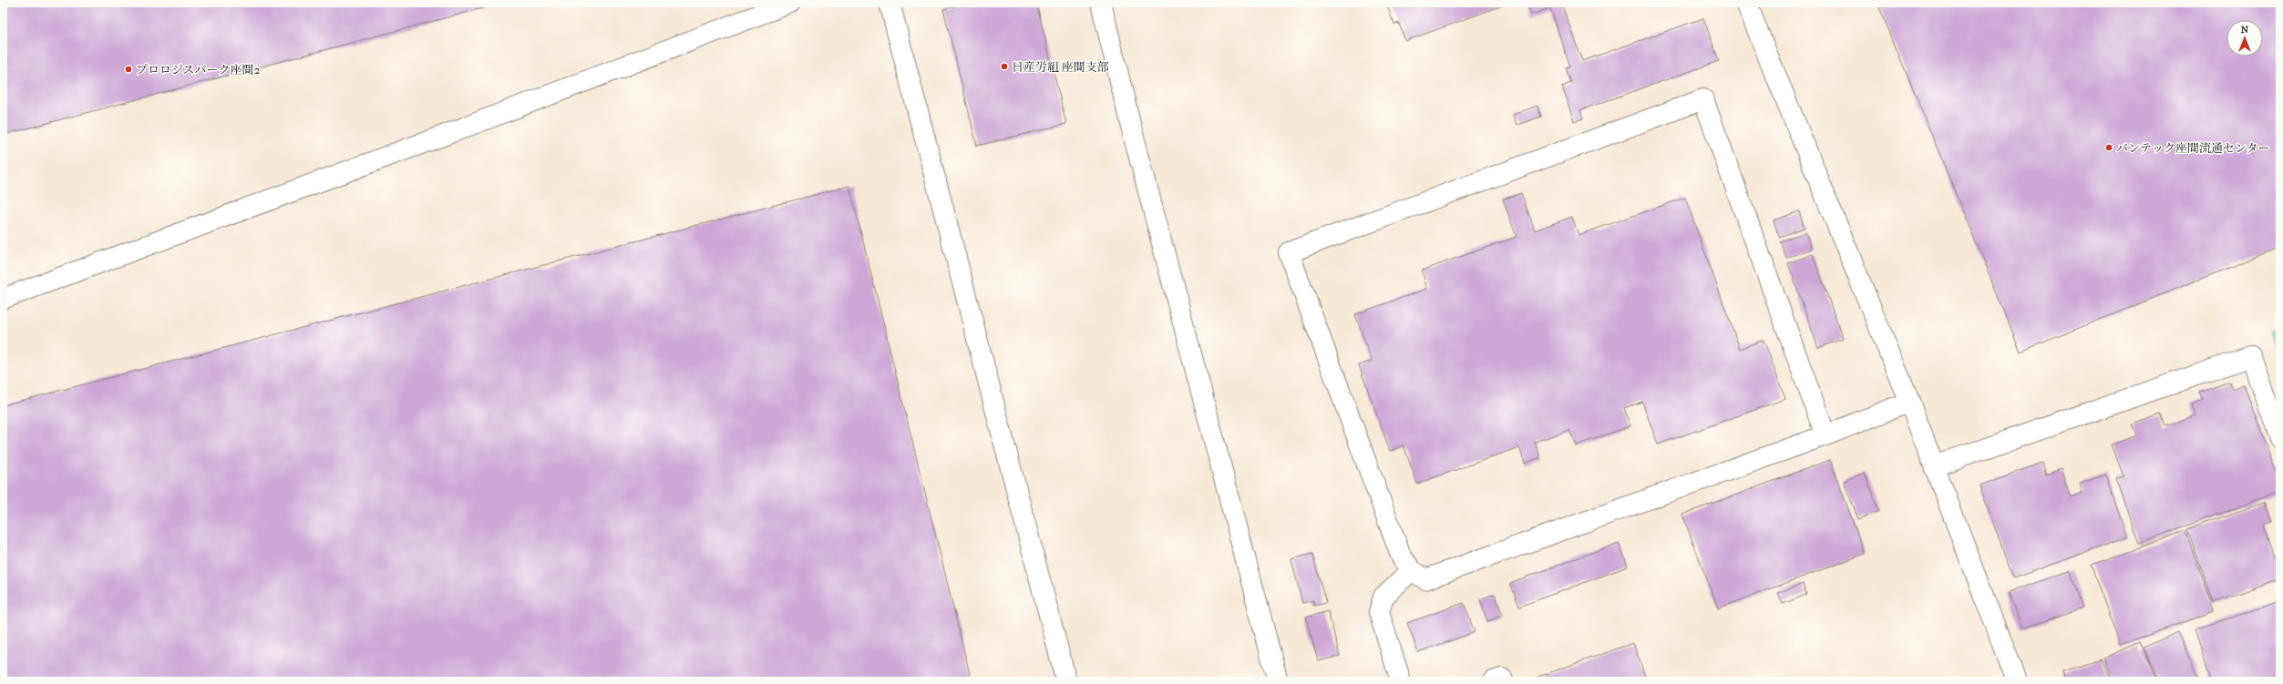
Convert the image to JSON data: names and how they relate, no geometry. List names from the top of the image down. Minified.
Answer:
{"places":["日産労組 座間支部","プロロジスパーク座間2","バンテック座間流通センター"],"north":"top"}
